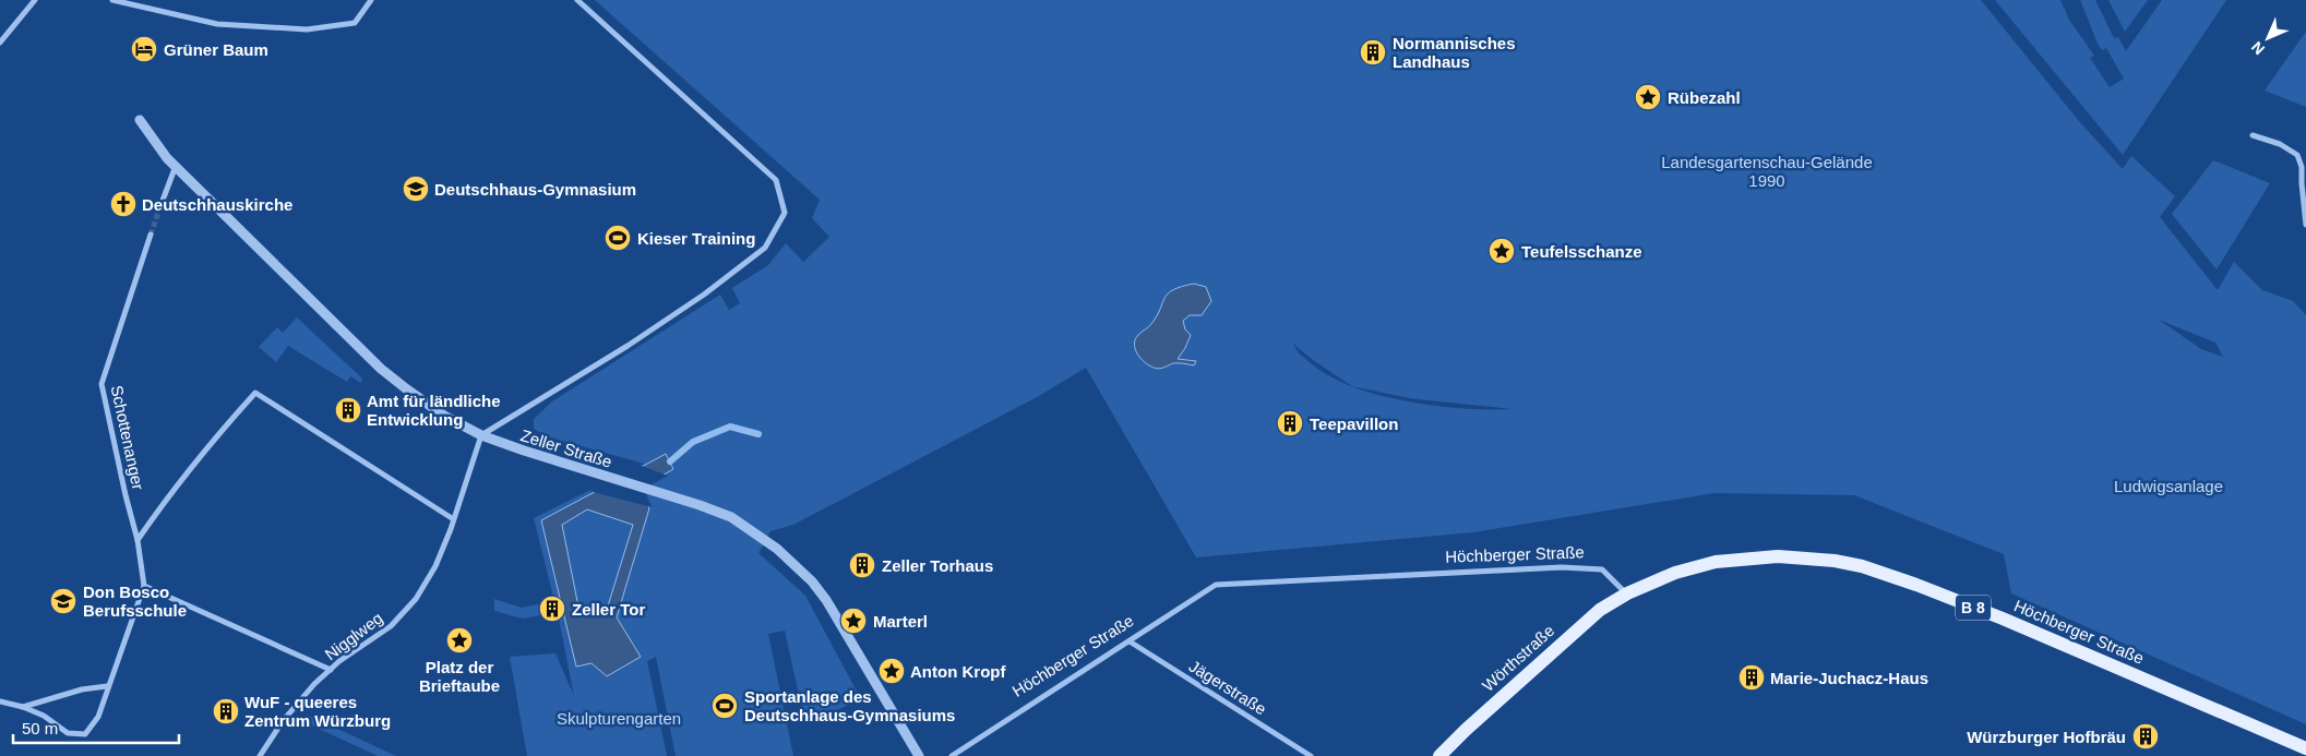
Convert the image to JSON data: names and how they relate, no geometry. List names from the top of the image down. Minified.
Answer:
{"streets":{"main road":["Höchberger Straße","B 8","Wörthstraße"],"street":["Schottenanger","Zeller Straße","Nigglweg","Jägerstraße"]},"crossings":[["Zeller Straße","Nigglweg"],["Höchberger Straße","Wörthstraße"],["Höchberger Straße","Jägerstraße"]],"parks":["Landesgartenschau-Gelände 1990","Ludwigsanlage","Skulpturengarten"],"places":{"hotel":["Grüner Baum"],"building":["Normannisches Landhaus","Amt für ländliche Entwicklung","Teepavillon","Zeller Torhaus","Zeller Tor","Marie-Juchacz-Haus","WuF - queeres Zentrum Würzburg","Würzburger Hofbräu"],"place":["Rübezahl","Teufelsschanze","Marterl","Platz der Brieftaube","Anton Kropf"],"school or university":["Deutschhaus-Gymnasium","Don Bosco Berufsschule"],"church":["Deutschhauskirche"],"sports":["Kieser Training","Sportanlage des Deutschhaus-Gymnasiums"]},"scale_bar":"50 m","north":"bottom left"}
